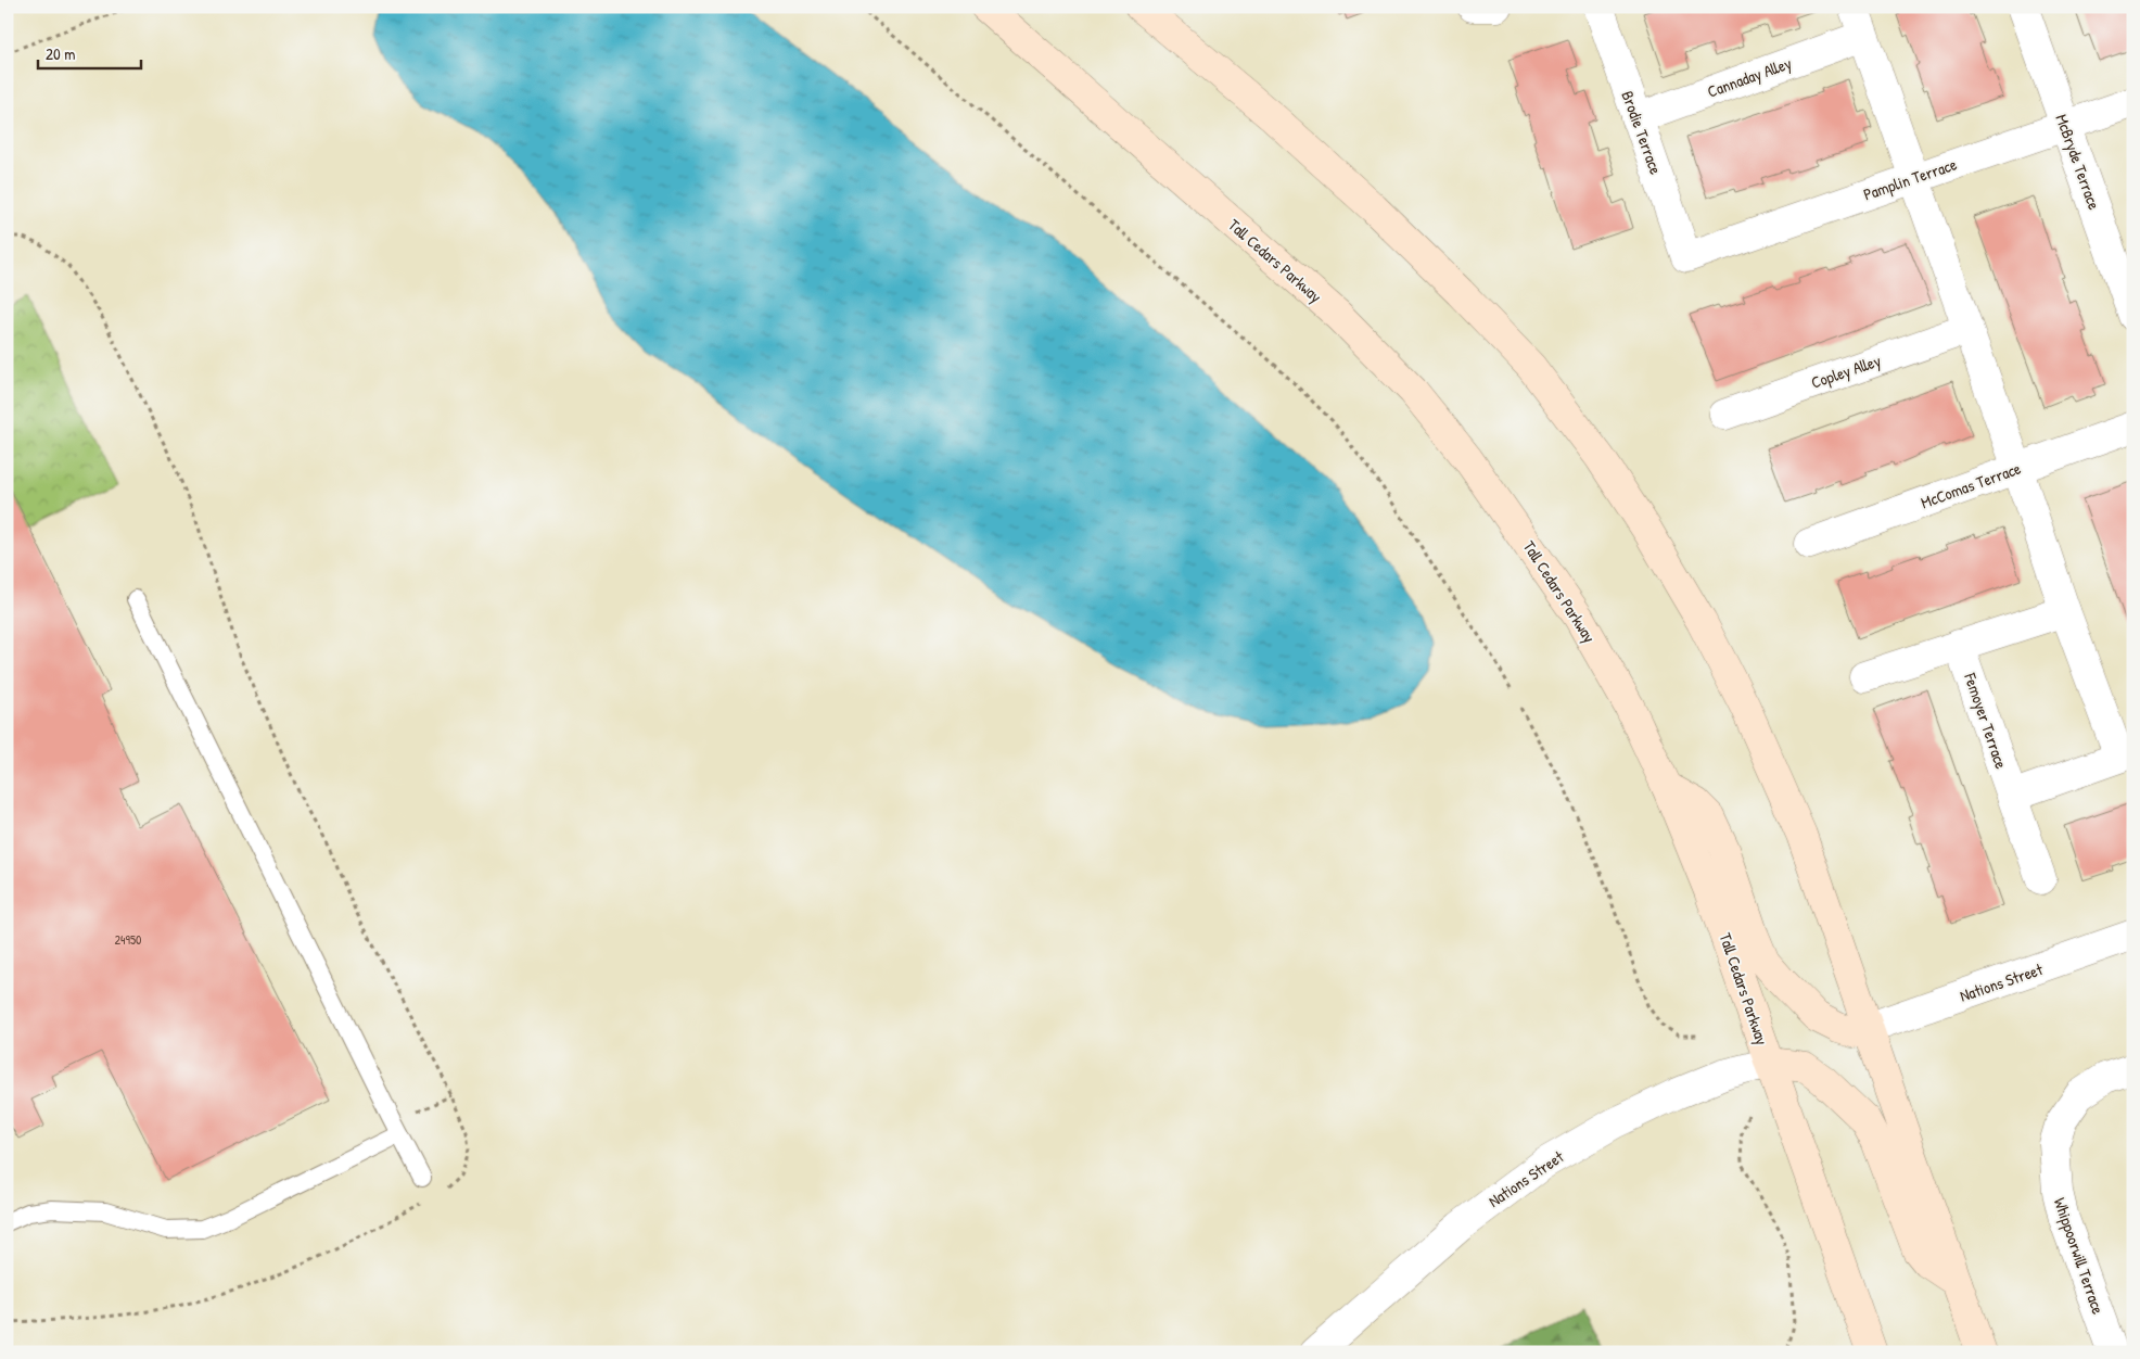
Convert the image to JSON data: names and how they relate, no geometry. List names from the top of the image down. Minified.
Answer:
{"streets":{"main road":["Tall Cedars Parkway"],"street":["Cannaday Alley","Brodie Terrace","McBryde Terrace","Pamplin Terrace","Copley Alley","McComas Terrace","Femoyer Terrace","Nations Street","Whippoorwill Terrace"]},"crossings":[["Cannaday Alley","Brodie Terrace"],["Brodie Terrace","Pamplin Terrace"],["McBryde Terrace","Pamplin Terrace"],["Tall Cedars Parkway","Nations Street"]],"house_numbers":["24950"],"scale_bar":"20 m"}
